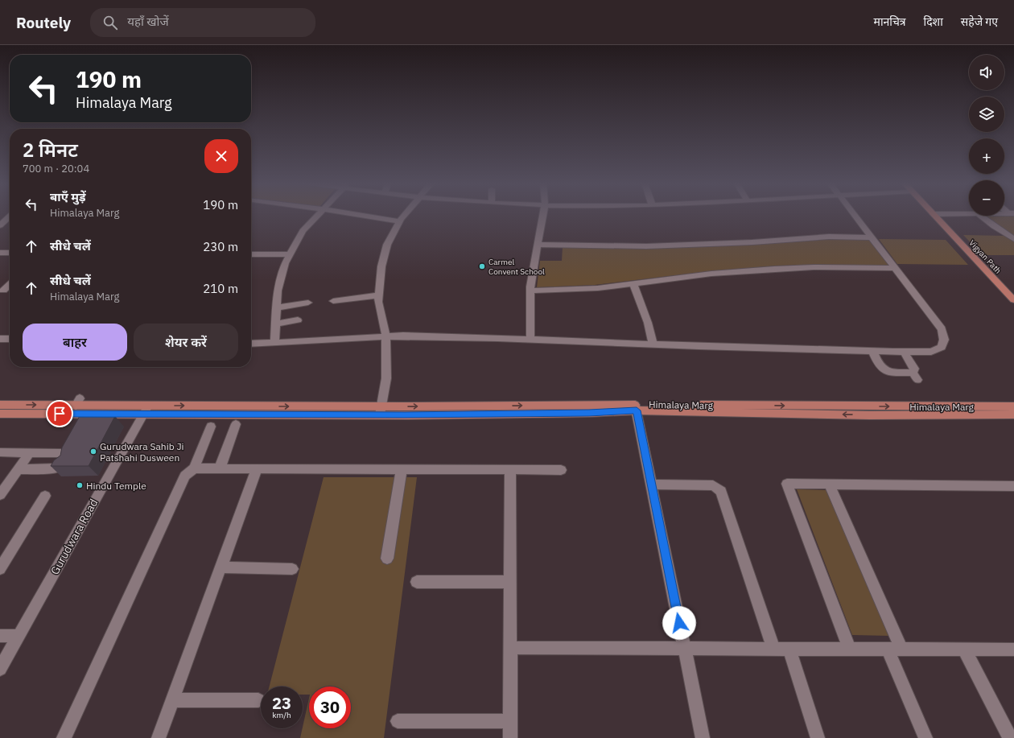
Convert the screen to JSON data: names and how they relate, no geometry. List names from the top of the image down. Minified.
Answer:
{"streets":{"main road":["Vigyan Path","Himalaya Marg"],"street":["Gurudwara Road"]},"crossings":[["Himalaya Marg","Gurudwara Road"]],"places":["Carmel Convent School","Gurudwara Sahib Ji Patshahi Dusween","Hindu Temple"],"page":{"header":"Routely","search":"यहाँ खोजें","nav":["मानचित्र","दिशा","सहेजे गए"],"map_buttons":["+","−"],"turn":["190 m","Himalaya Marg"],"heading":["2 मिनट","700 m · 20:04"],"list":[{"name":"बाएँ मुड़ें","note":"Himalaya Marg","value":"190 m"},{"name":"सीधे चलें","value":"230 m"},{"name":"सीधे चलें","note":"Himalaya Marg","value":"210 m"}],"buttons":["बाहर","शेयर करें"],"speed":"23 km/h","limit":"30"}}
